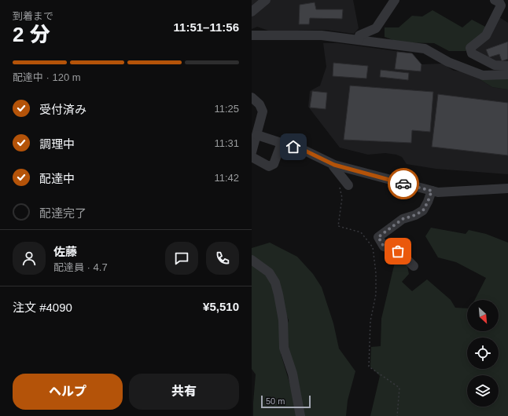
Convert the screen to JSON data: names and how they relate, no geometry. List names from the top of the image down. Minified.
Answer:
{"scale_bar":"50 m","north":"bottom right","page":{"heading":["2 分","到着まで","11:51–11:56"],"panel":["佐藤","配達員 · 4.7","注文 #4090","¥5,510"],"bar":"配達中 · 120 m","list":[["受付済み","11:25"],["調理中","11:31"],["配達中","11:42"],"配達完了"],"buttons":["ヘルプ","共有"],"scale":"50 m"}}
